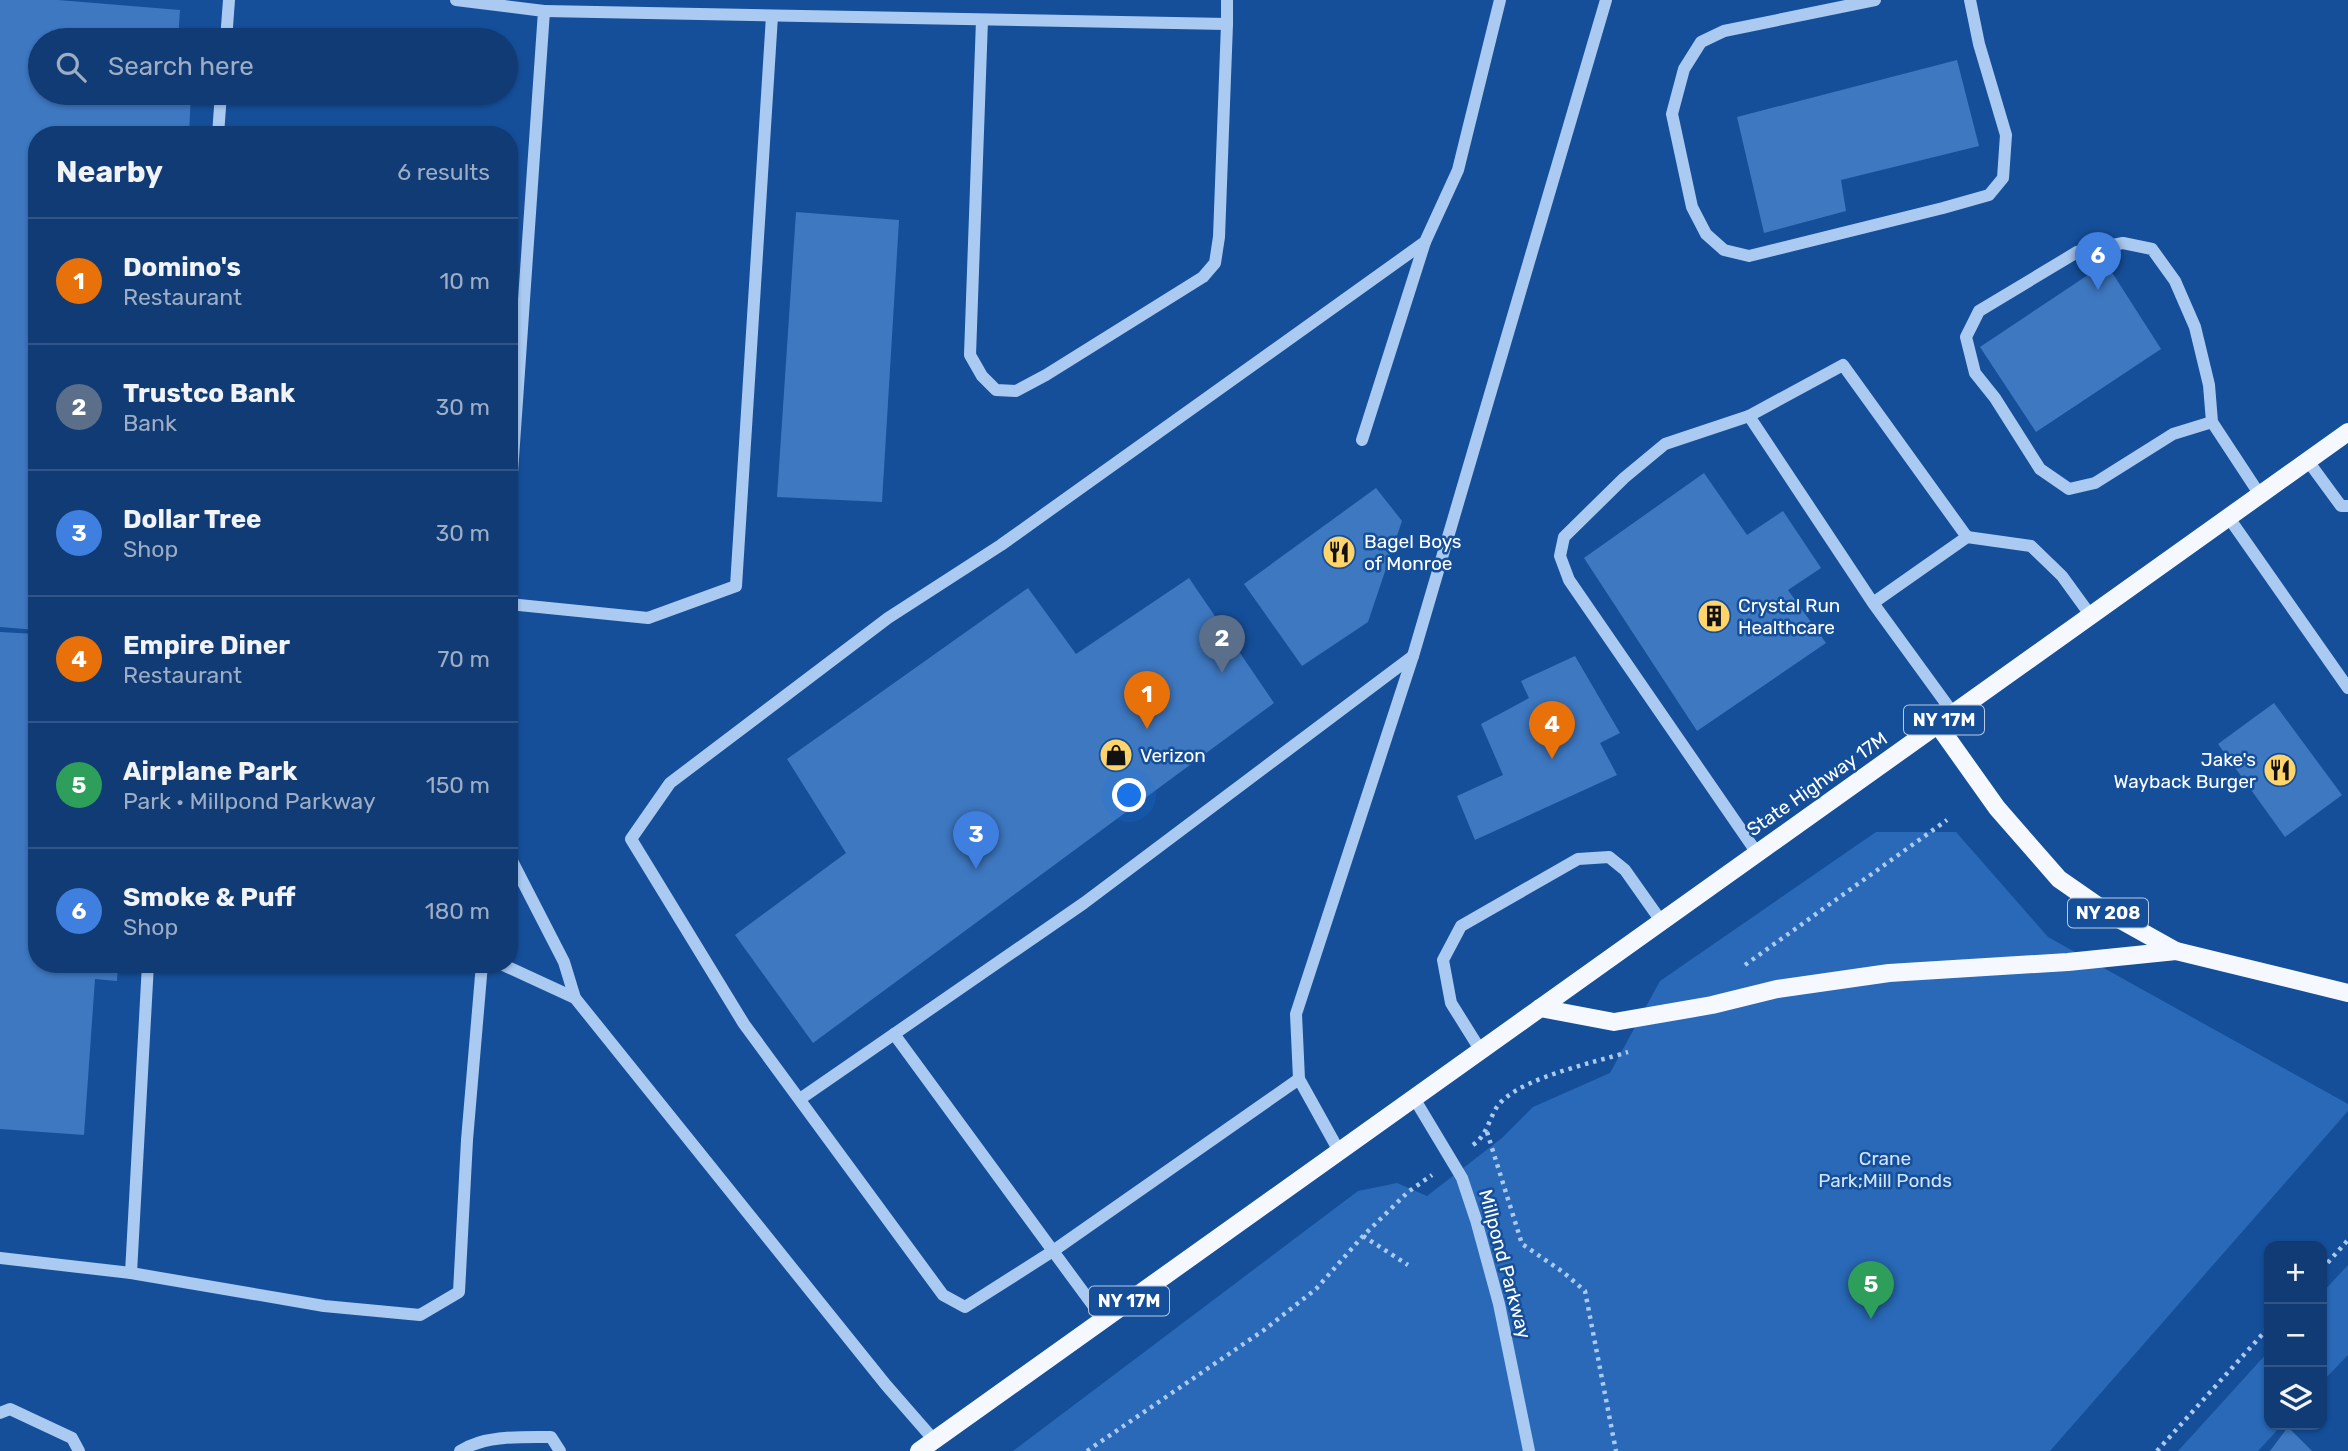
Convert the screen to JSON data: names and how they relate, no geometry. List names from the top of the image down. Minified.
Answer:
{"streets":{"main road":["NY 17M","State Highway 17M","NY 208"],"street":["Millpond Parkway"]},"crossings":[["NY 17M","State Highway 17M"],["NY 17M","Millpond Parkway"],["State Highway 17M","NY 208"],["State Highway 17M","Millpond Parkway"]],"parks":["Crane Park;Mill Ponds"],"places":{"restaurant":["Bagel Boys of Monroe","Jake's Wayback Burger"],"building":["Crystal Run Healthcare"],"shop":["Verizon"]},"page":{"search":"Search here","heading":["Nearby","6 results"],"list":[{"mark":"1","name":"Domino's","note":"Restaurant","value":"10 m"},{"mark":"2","name":"Trustco Bank","note":"Bank","value":"30 m"},{"mark":"3","name":"Dollar Tree","note":"Shop","value":"30 m"},{"mark":"4","name":"Empire Diner","note":"Restaurant","value":"70 m"},{"mark":"5","name":"Airplane Park","note":"Park · Millpond Parkway","value":"150 m"},{"mark":"6","name":"Smoke & Puff","note":"Shop","value":"180 m"}],"pins":["6","2","1","4","3","5"],"map_buttons":["+","−"]}}
